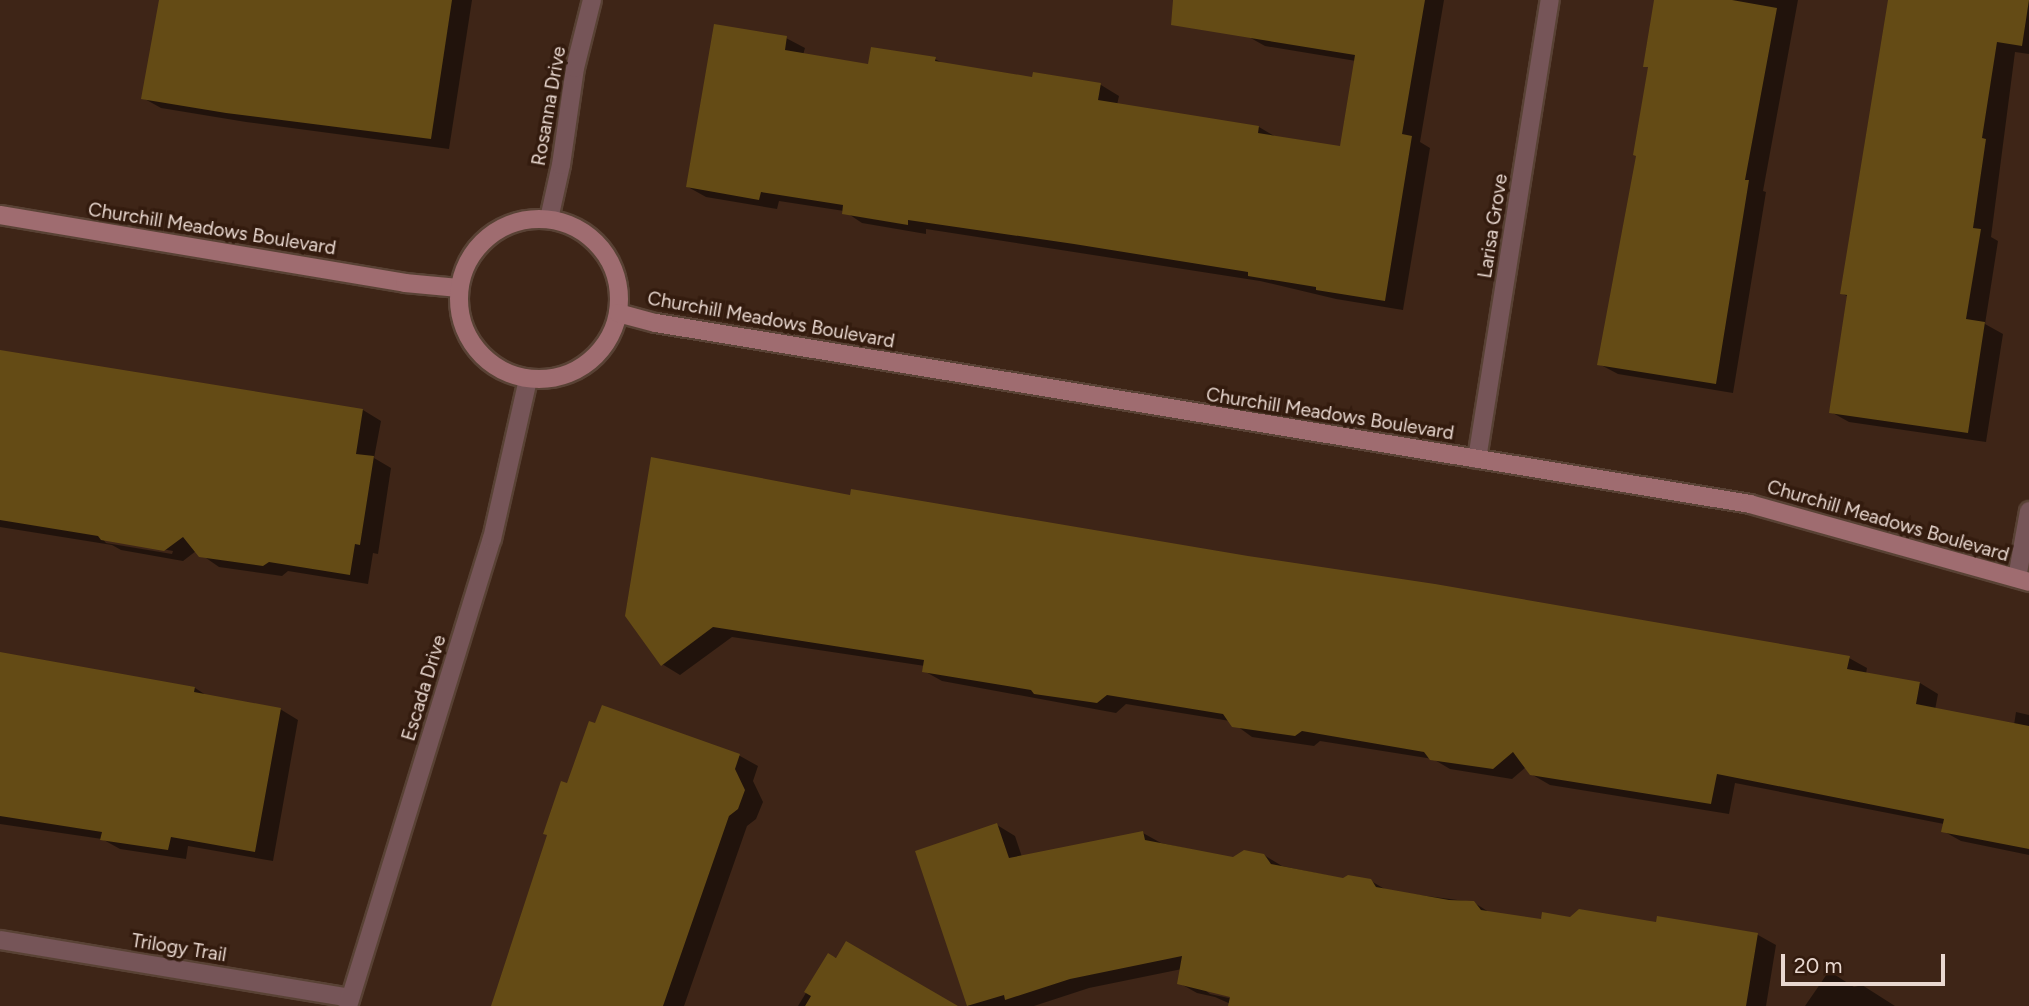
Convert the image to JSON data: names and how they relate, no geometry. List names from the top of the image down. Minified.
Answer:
{"streets":{"street":["Rosanna Drive","Larisa Grove","Churchill Meadows Boulevard","Escada Drive","Trilogy Trail"]},"crossings":[["Rosanna Drive","Churchill Meadows Boulevard"],["Rosanna Drive","Escada Drive"],["Larisa Grove","Churchill Meadows Boulevard"],["Churchill Meadows Boulevard","Escada Drive"],["Escada Drive","Trilogy Trail"]],"scale_bar":"20 m"}
